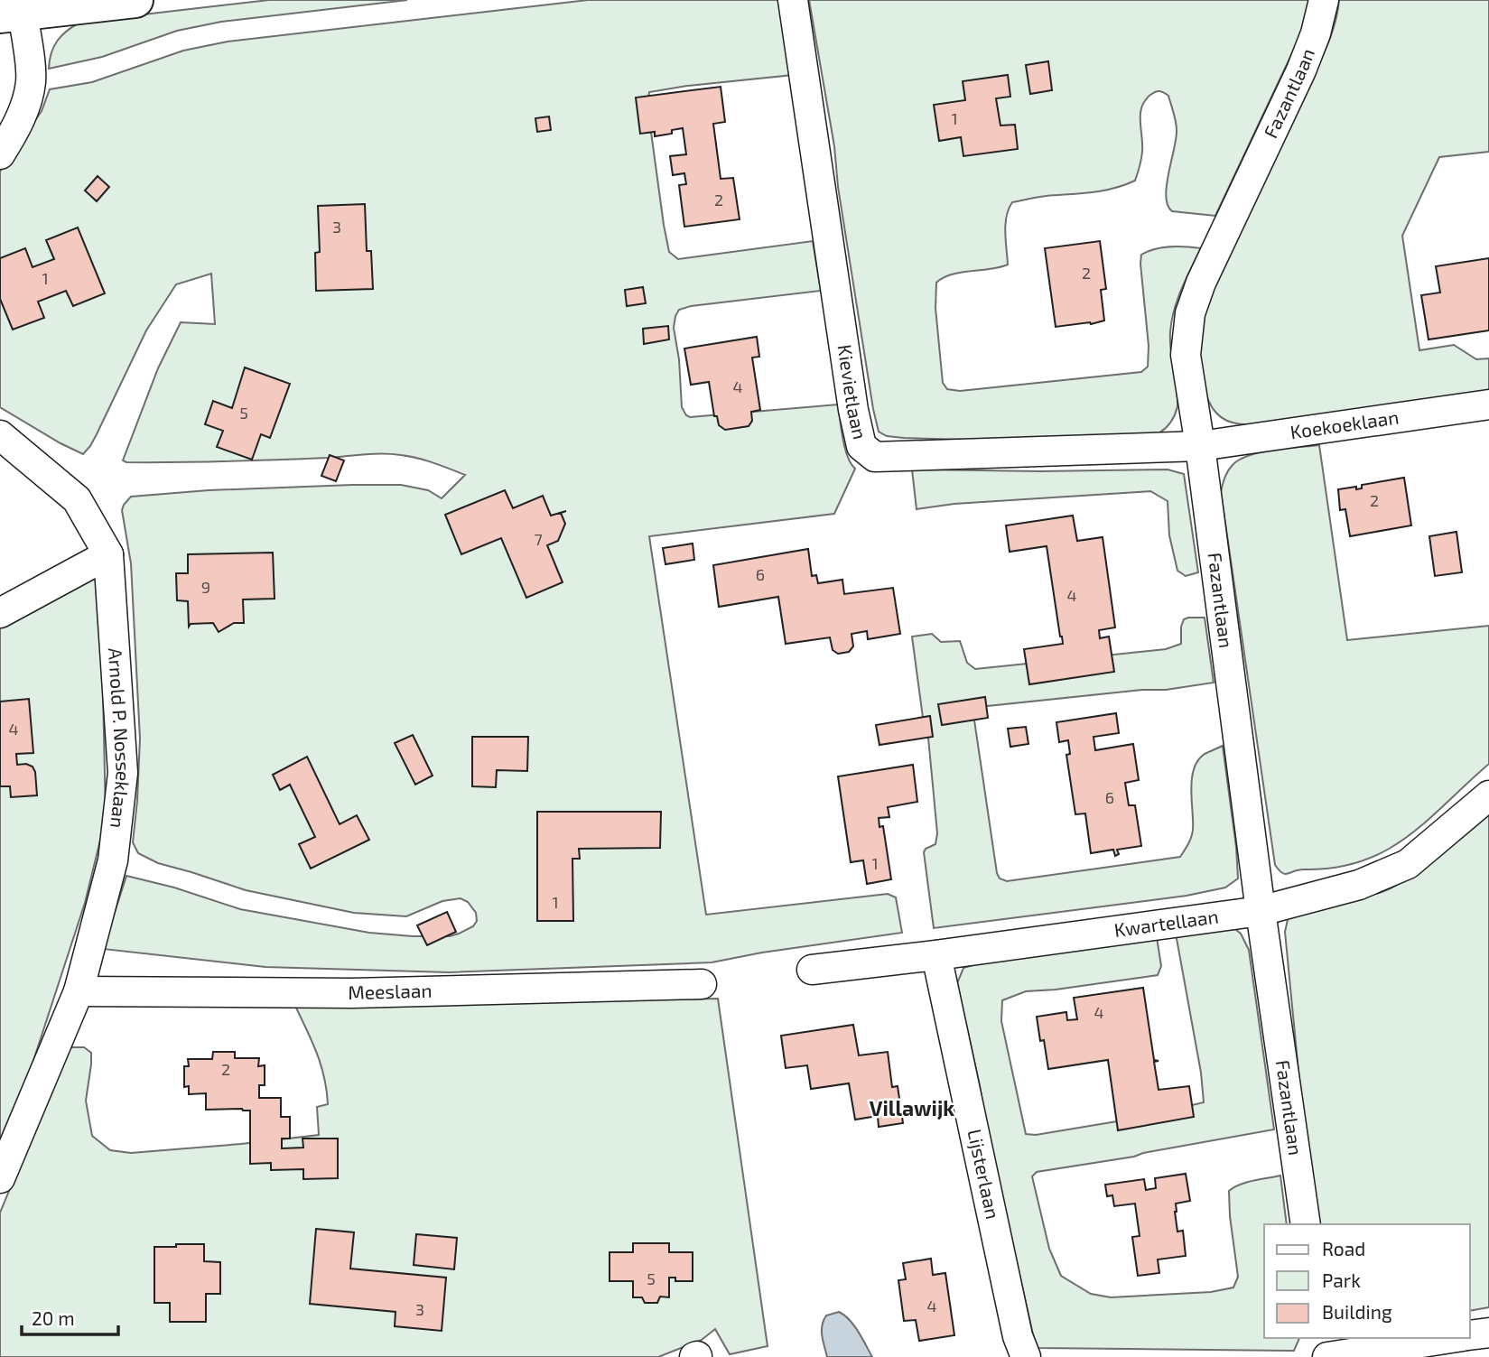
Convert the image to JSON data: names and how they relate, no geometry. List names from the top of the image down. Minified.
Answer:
{"streets":{"street":["Fazantlaan","Kievietlaan","Koekoeklaan","Arnold P. Nosseklaan","Kwartellaan","Meeslaan","Lijsterlaan"]},"crossings":[["Fazantlaan","Kievietlaan"],["Fazantlaan","Koekoeklaan"],["Fazantlaan","Kwartellaan"],["Kievietlaan","Koekoeklaan"],["Arnold P. Nosseklaan","Meeslaan"],["Kwartellaan","Lijsterlaan"]],"districts":["Villawijk"],"house_numbers":["1","2","3","2","1","4","5","2","7","6","9","4","4","6","1","1","4","2","5","4","3"],"legend":["Road","Park","Building"],"scale_bar":"20 m"}
